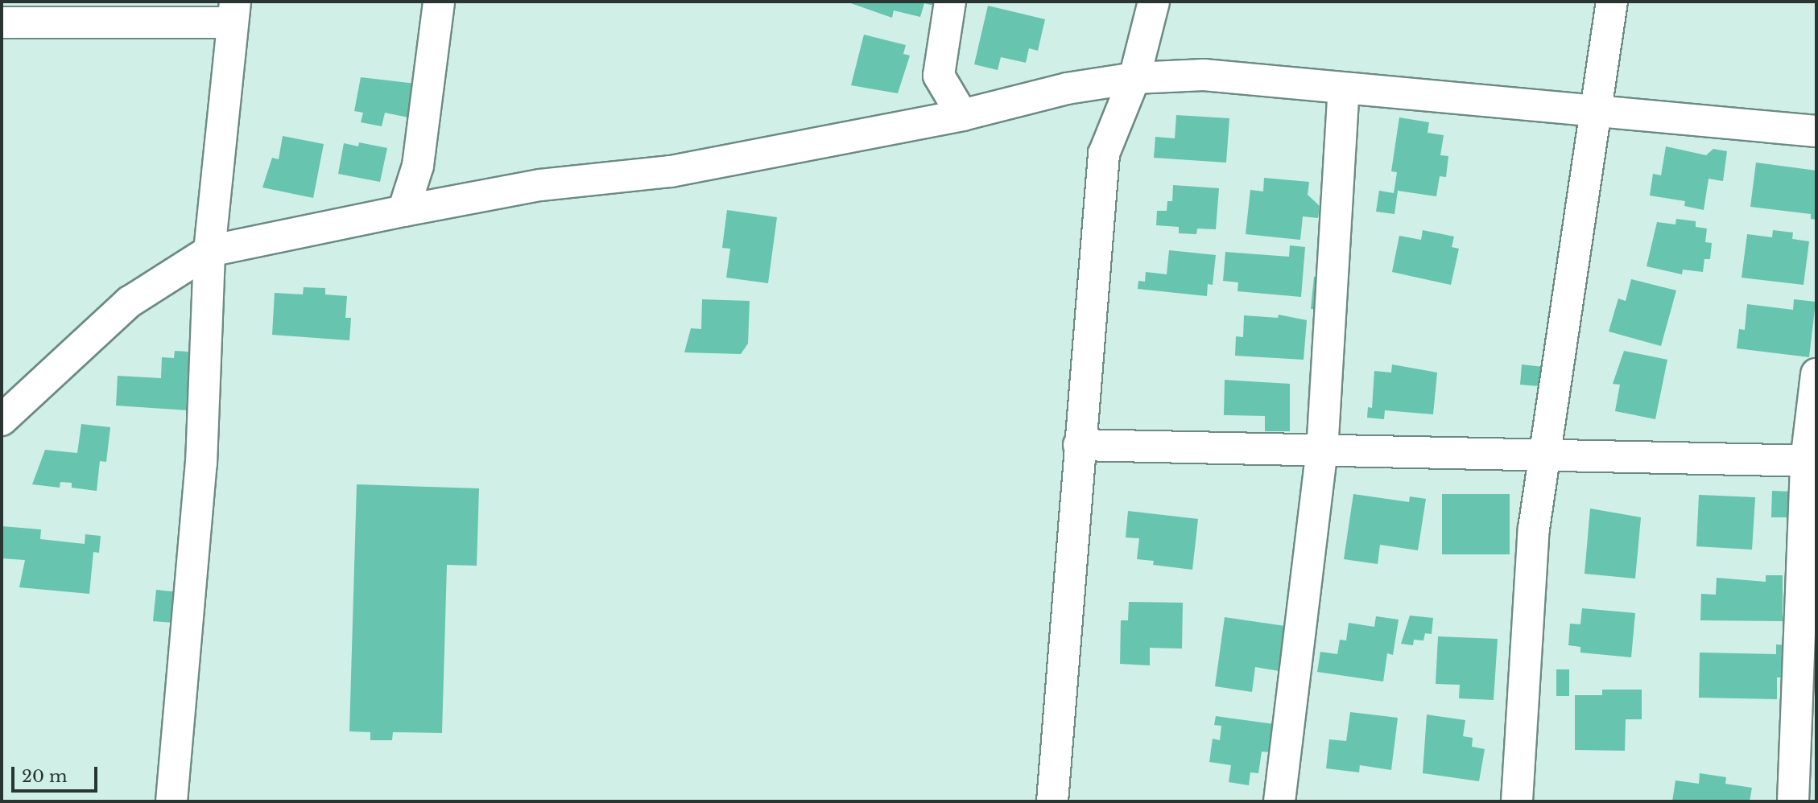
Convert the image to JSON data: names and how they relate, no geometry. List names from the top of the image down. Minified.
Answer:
{"scale_bar":"20 m"}
